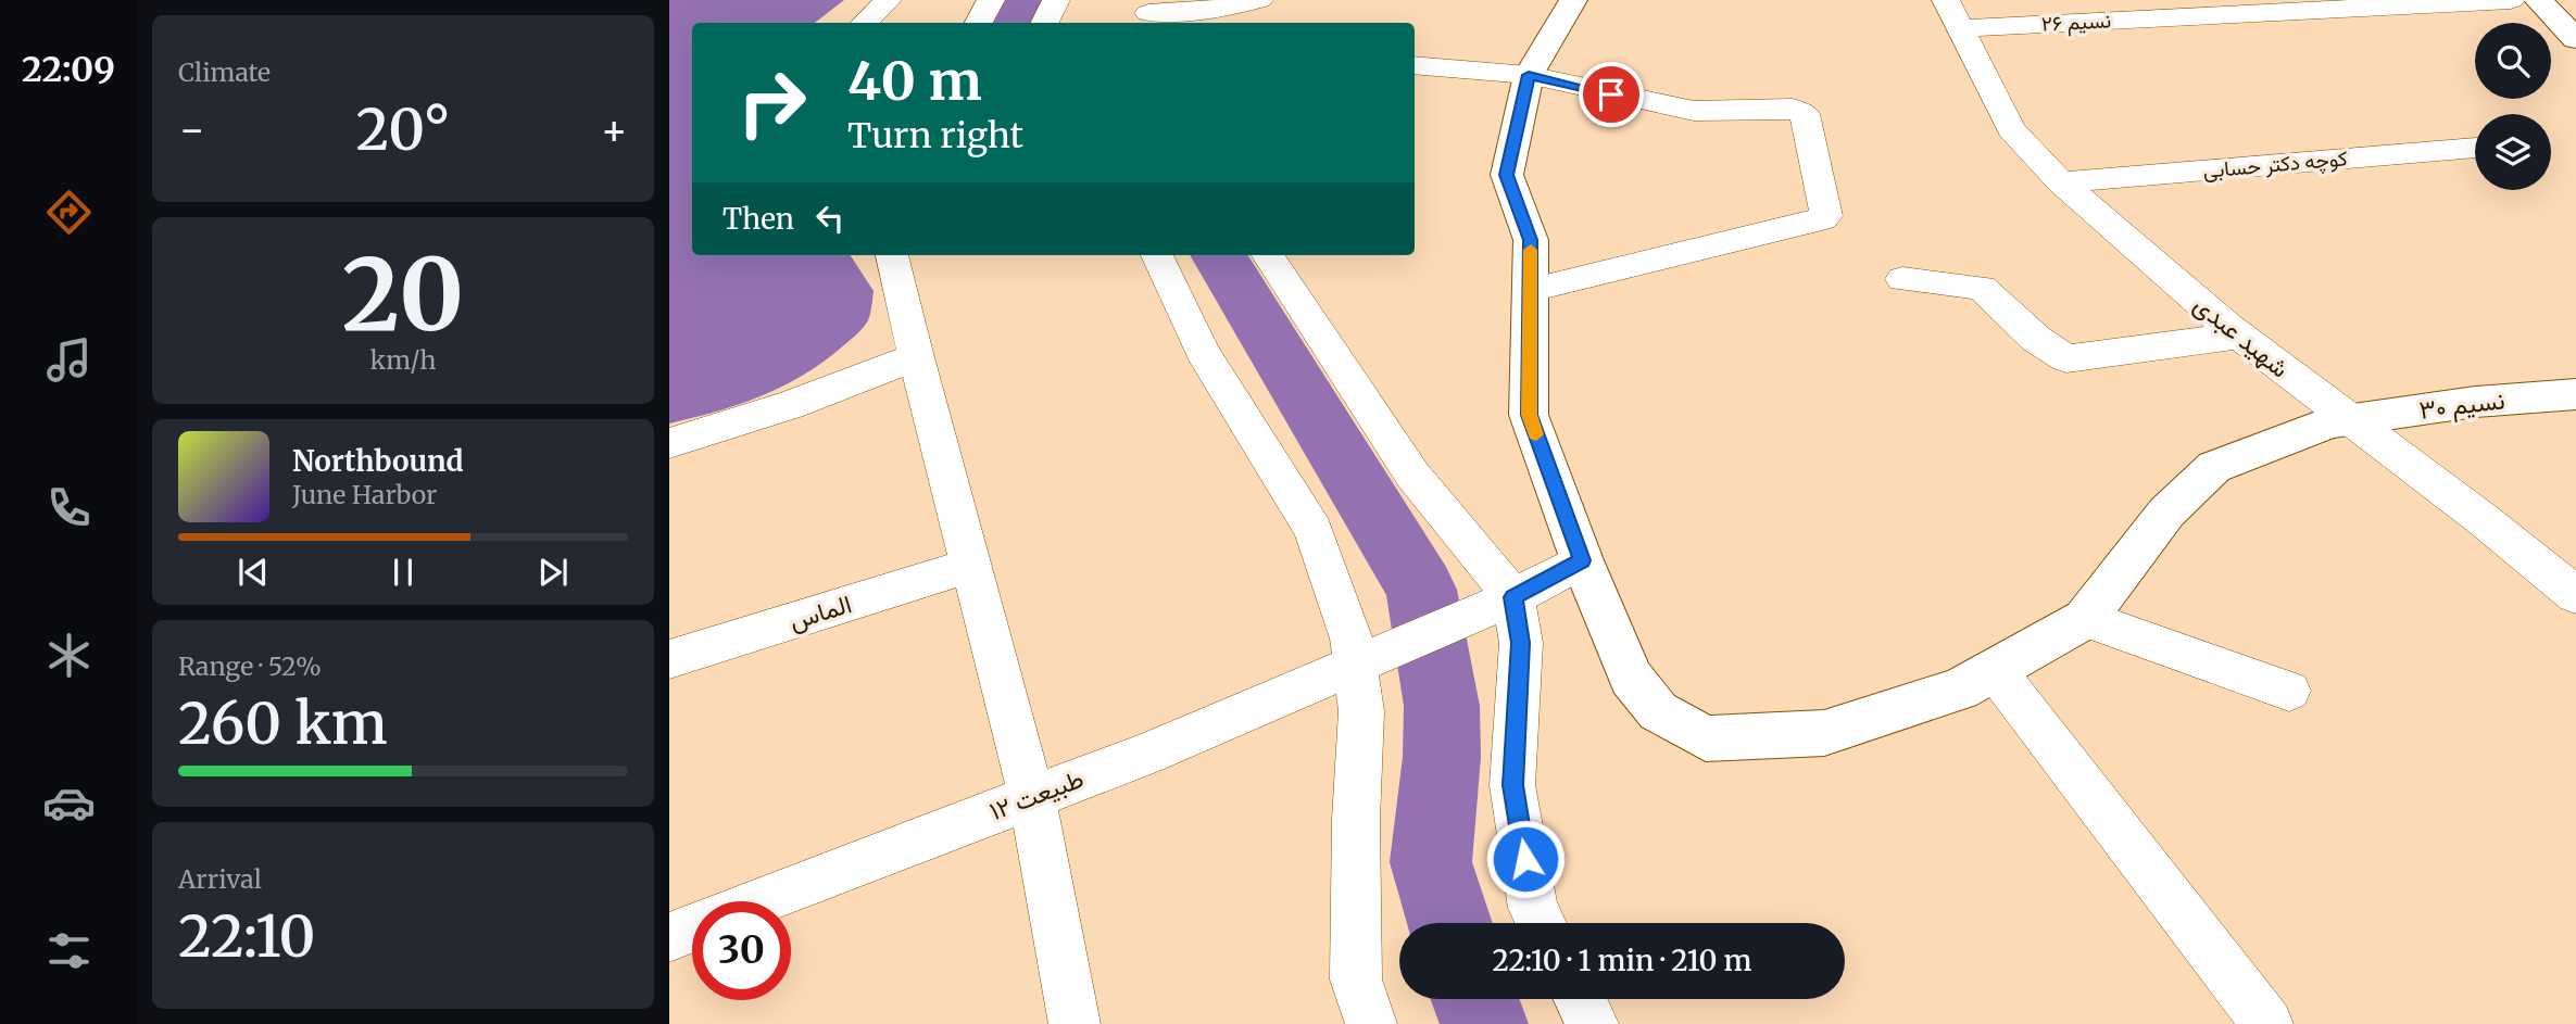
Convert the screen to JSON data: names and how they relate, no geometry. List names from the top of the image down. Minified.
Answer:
{"streets":{"street":["نسیم ۲۶","کوچه دکتر حسابی","شهید عبدی","نسیم ۳۰","الماس","طبیعت ۱۲"]},"crossings":[["نسیم ۲۶","شهید عبدی"],["کوچه دکتر حسابی","شهید عبدی"],["شهید عبدی","نسیم ۳۰"]],"page":{"tabs":"22:09","tile":["Climate",["20","km/h"],["Range · 52%","260 km"],["Arrival","22:10"]],"turn":["40 m","Turn right"],"heat":["−","20°","+"],"then":"Then","song":["Northbound","June Harbor"],"limit":"30","trip":"22:10 · 1 min · 210 m"}}
